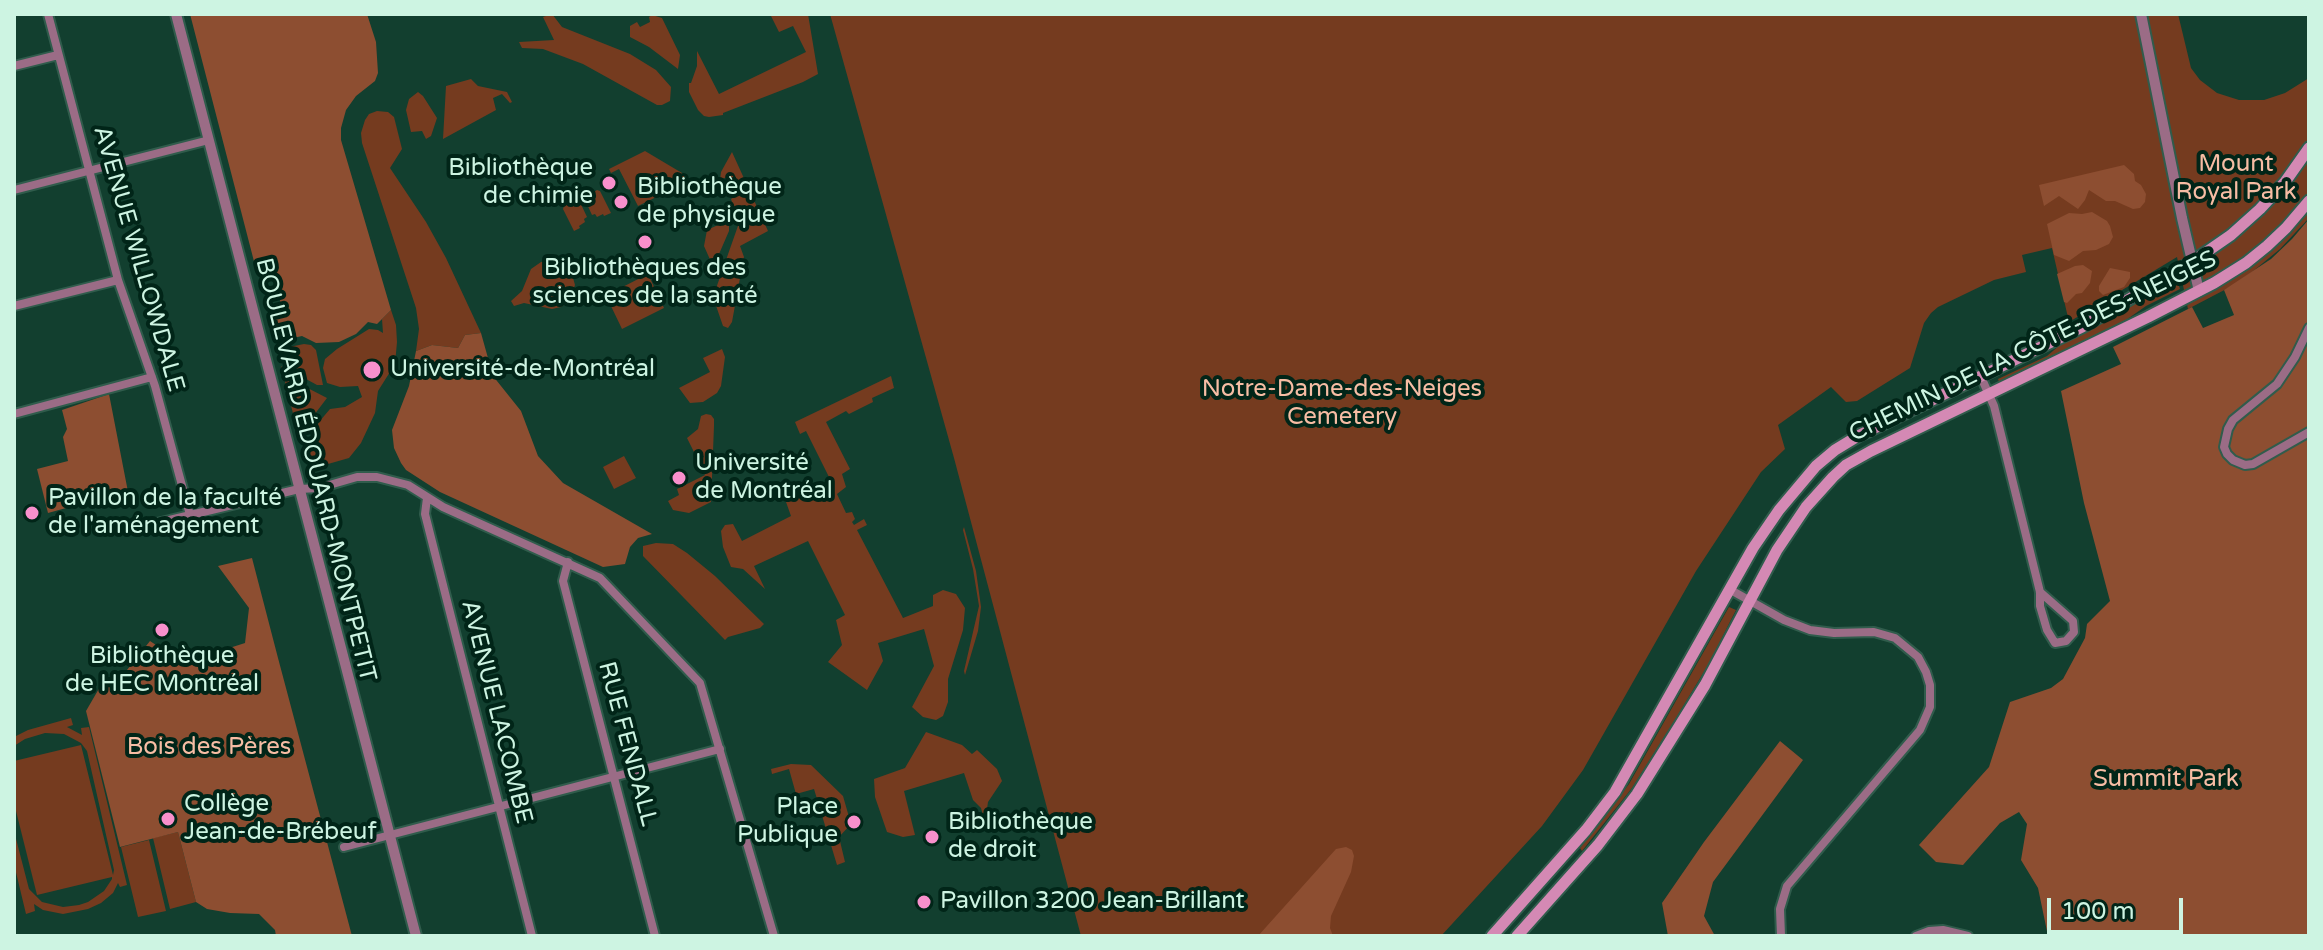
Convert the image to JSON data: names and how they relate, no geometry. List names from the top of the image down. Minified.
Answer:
{"streets":{"main road":["CHEMIN DE LA CÔTE-DES-NEIGES"],"street":["AVENUE WILLOWDALE","BOULEVARD ÉDOUARD-MONTPETIT","AVENUE LACOMBE","RUE FENDALL"]},"parks":["Mount Royal Park","Notre-Dame-des-Neiges Cemetery","Bois des Pères","Summit Park"],"places":["Bibliothèque de chimie","Bibliothèque de physique","Bibliothèques des sciences de la santé","Université-de-Montréal","Université de Montréal","Pavillon de la faculté de l'aménagement","Bibliothèque de HEC Montréal","Collège Jean-de-Brébeuf","Place Publique","Bibliothèque de droit","Pavillon 3200 Jean-Brillant"],"scale_bar":"100 m"}
